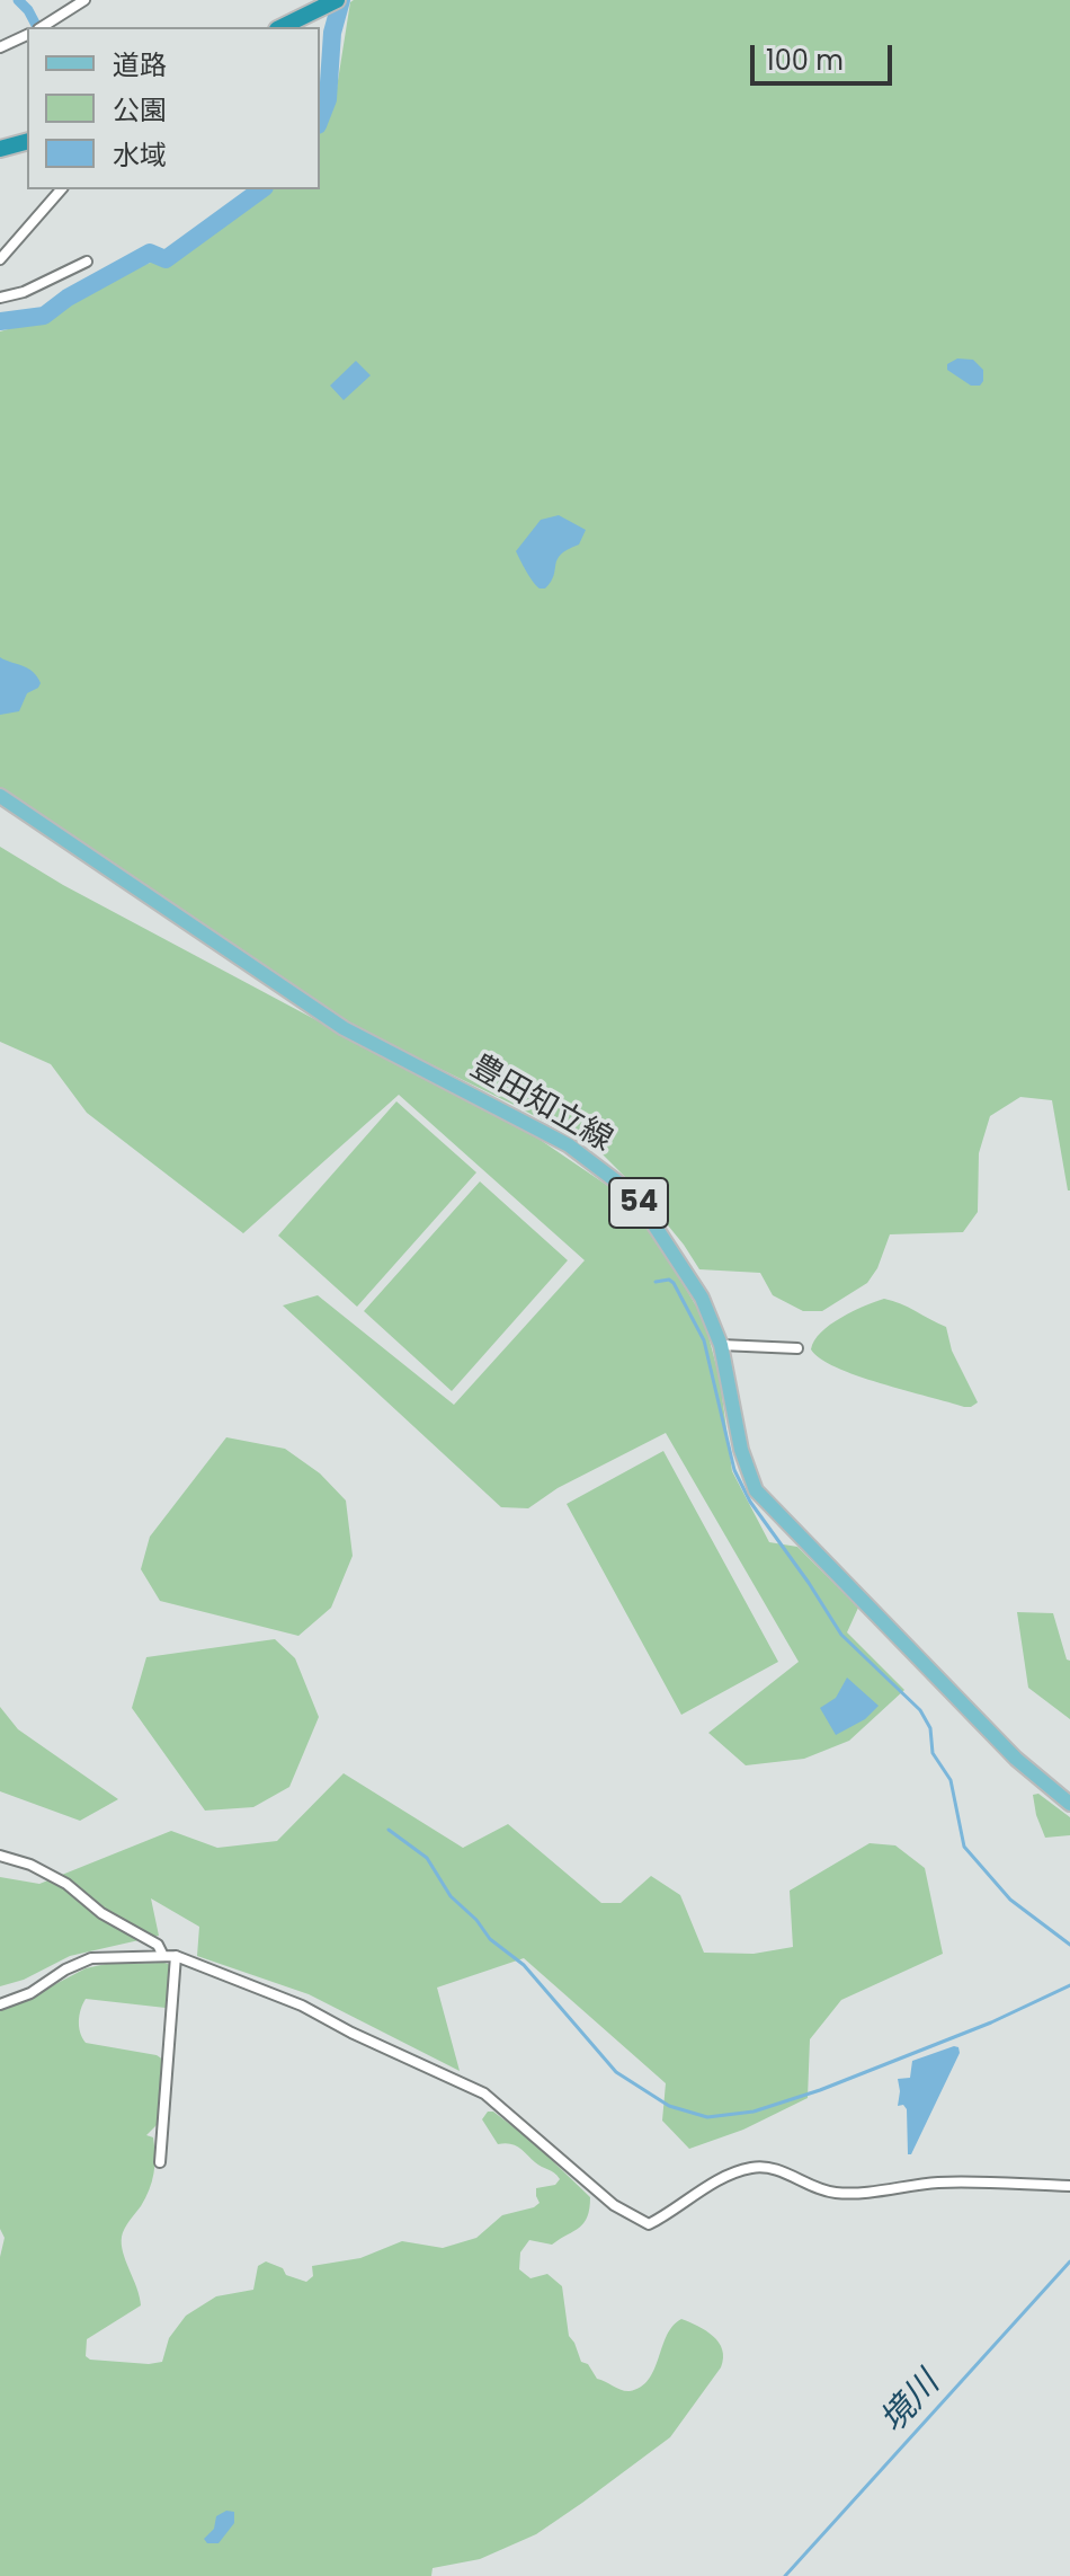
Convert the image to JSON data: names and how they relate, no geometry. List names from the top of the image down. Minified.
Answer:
{"streets":{"main road":["豊田知立線","54"]},"water":["境川"],"legend":["道路","公園","水域"],"scale_bar":"100 m"}
